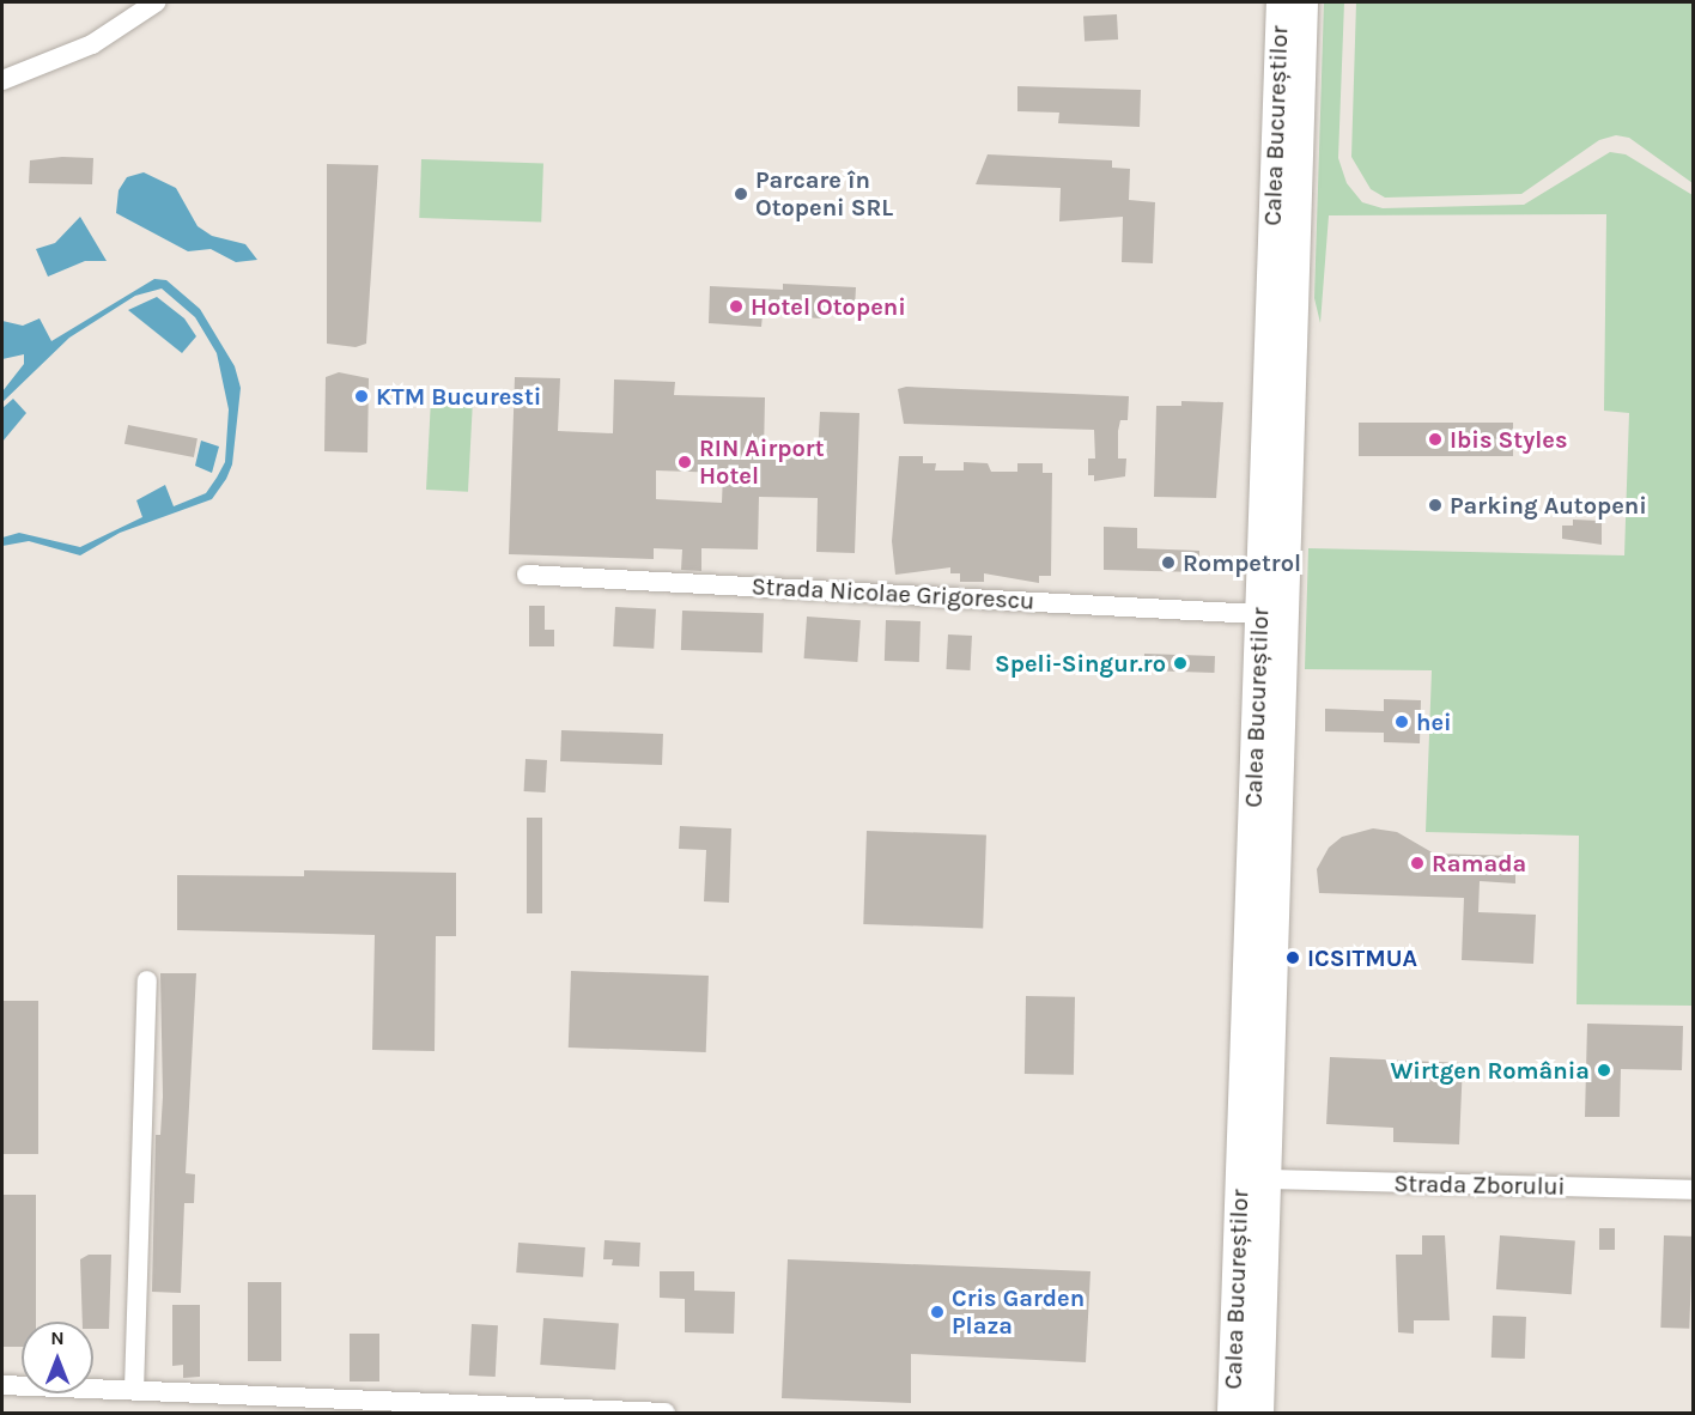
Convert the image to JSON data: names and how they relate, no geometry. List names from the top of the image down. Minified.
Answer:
{"streets":{"highway":["Calea Bucureștilor"],"street":["Strada Nicolae Grigorescu","Strada Zborului"]},"crossings":[["Calea Bucureștilor","Strada Nicolae Grigorescu"],["Calea Bucureștilor","Strada Zborului"]],"places":["Parcare în Otopeni SRL","Hotel Otopeni","KTM Bucuresti","Ibis Styles","RIN Airport Hotel","Parking Autopeni","Rompetrol","Speli-Singur.ro","hei","Ramada","ICSITMUA","Wirtgen România","Cris Garden Plaza"],"north":"top"}
